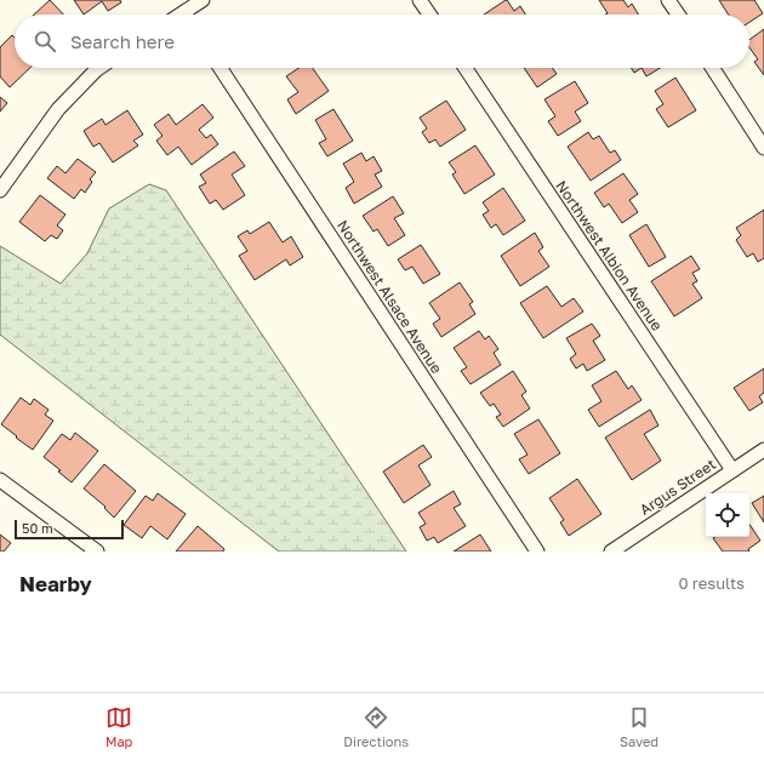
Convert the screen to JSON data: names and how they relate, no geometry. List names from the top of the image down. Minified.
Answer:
{"streets":{"street":["Northwest Albion Avenue","Northwest Alsace Avenue","Argus Street"]},"crossings":[["Northwest Albion Avenue","Argus Street"]],"scale_bar":"50 m","page":{"search":"Search here","scale":"50 m","heading":["Nearby","0 results"],"nav":["Map","Directions","Saved"]}}
